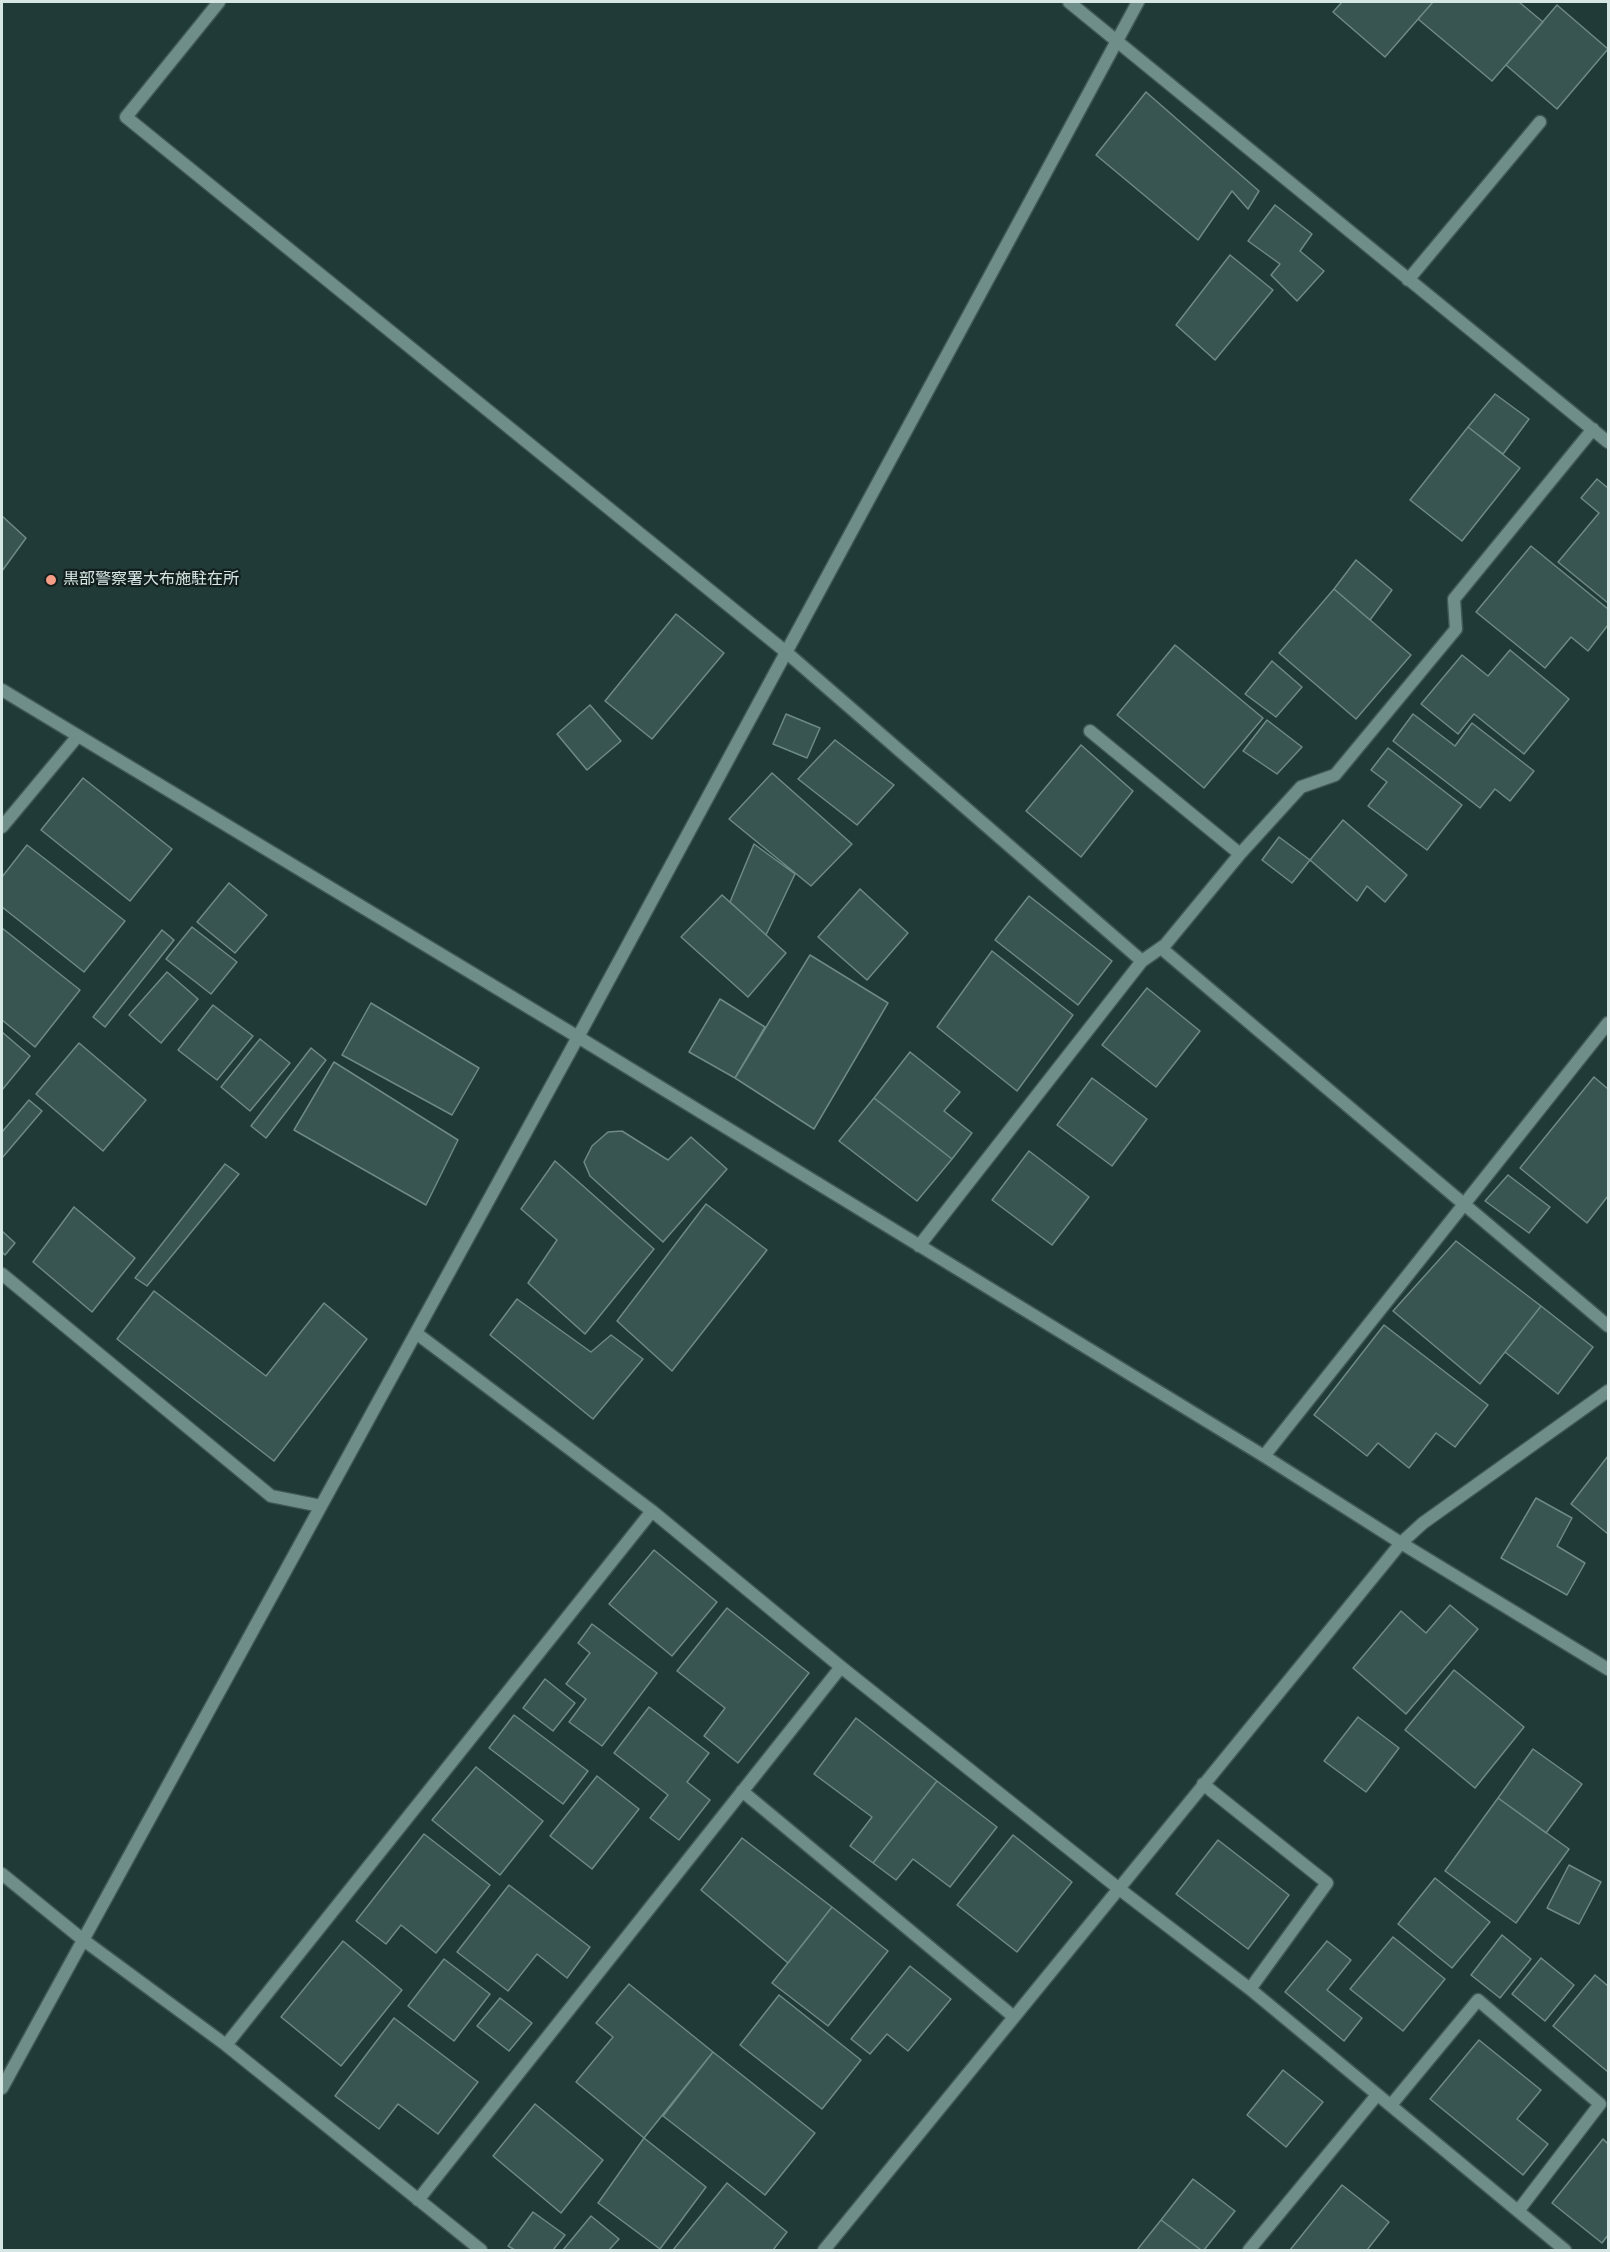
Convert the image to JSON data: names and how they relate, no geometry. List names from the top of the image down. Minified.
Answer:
{"places":["黒部警察署大布施駐在所"]}
